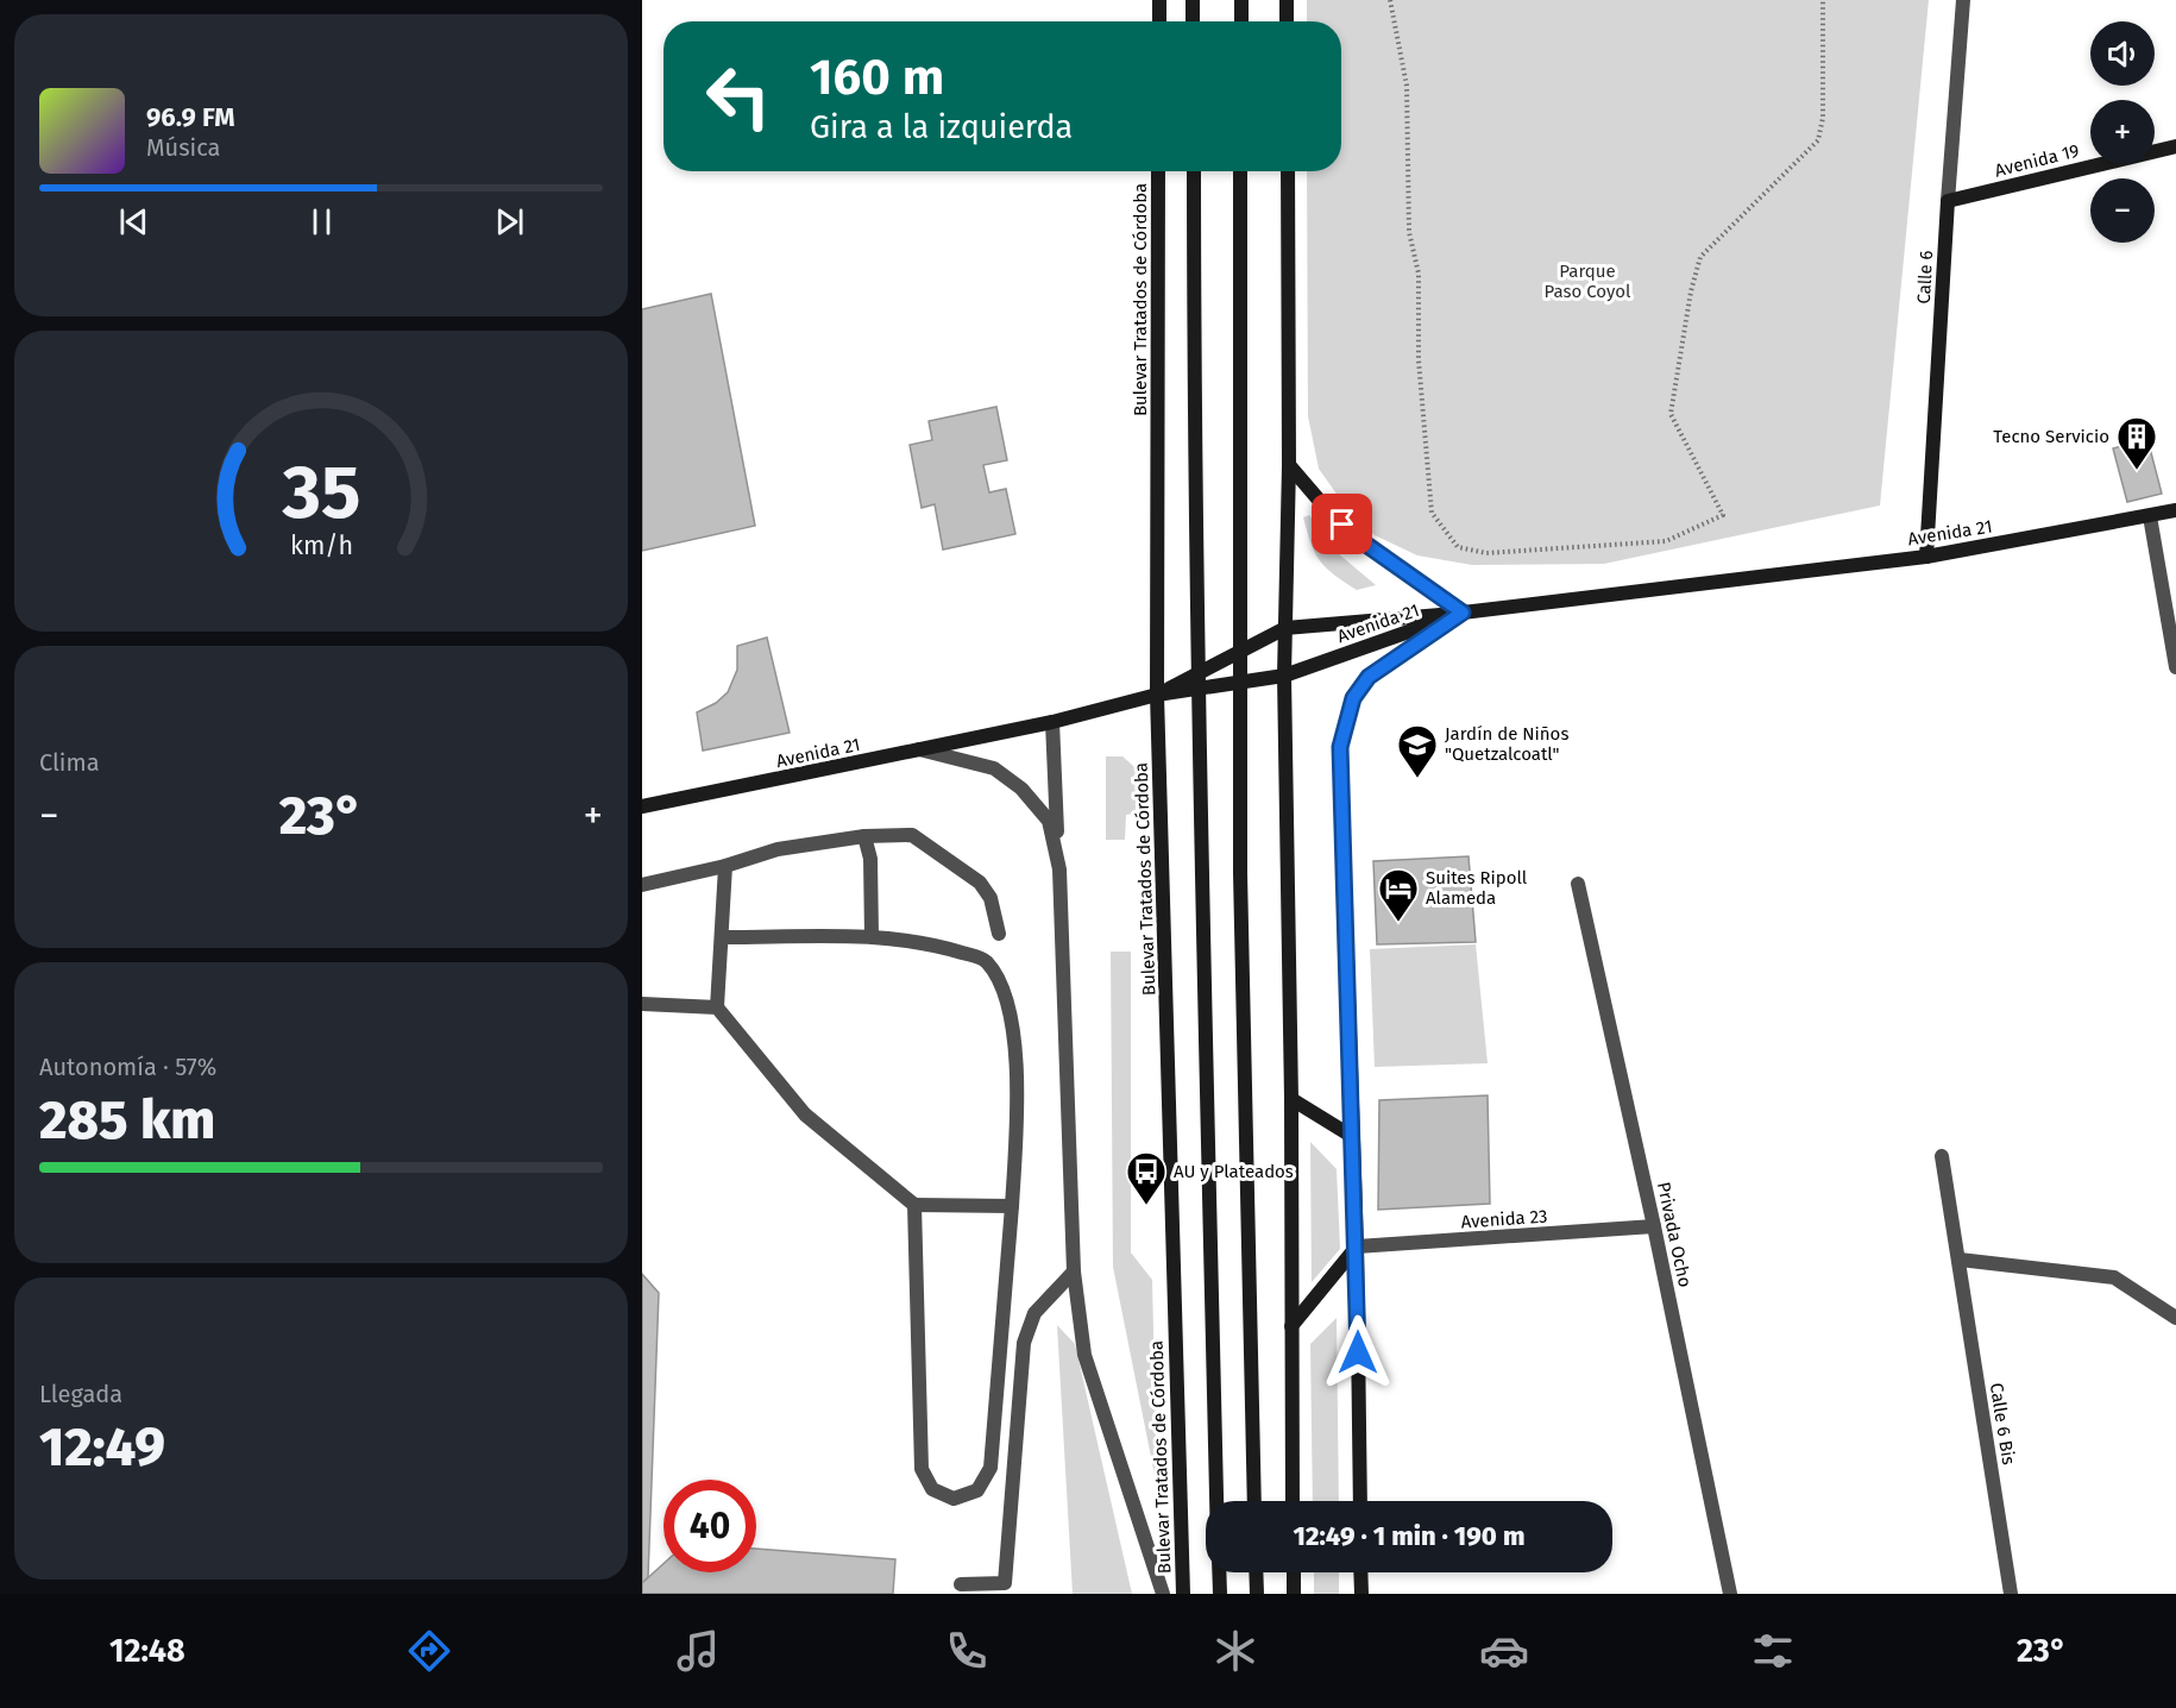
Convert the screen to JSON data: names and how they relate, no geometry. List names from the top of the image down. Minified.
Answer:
{"streets":{"street":["Avenida 19","Calle 6","Bulevar Tratados de Córdoba","Avenida 21","Avenida 23","Privada Ocho","Calle 6 Bis"]},"crossings":[["Avenida 19","Calle 6"],["Calle 6","Avenida 21"],["Bulevar Tratados de Córdoba","Avenida 21"],["Avenida 23","Privada Ocho"]],"parks":["Parque Paso Coyol"],"places":{"building":["Tecno Servicio"],"school or university":["Jardín de Niños \"Quetzalcoatl\""],"hotel":["Suites Ripoll Alameda"],"bus stop":["AU y Plateados"]},"page":{"map_buttons":["+","−"],"turn":["160 m","Gira a la izquierda"],"song":["96.9 FM","Música"],"tile":["Clima",["Autonomía · 57%","285 km"],["Llegada","12:49"]],"heat":["−","23°","+"],"limit":"40","trip":"12:49 · 1 min · 190 m","tabs":["12:48","23°"],"gauge":["35","km/h"]}}
